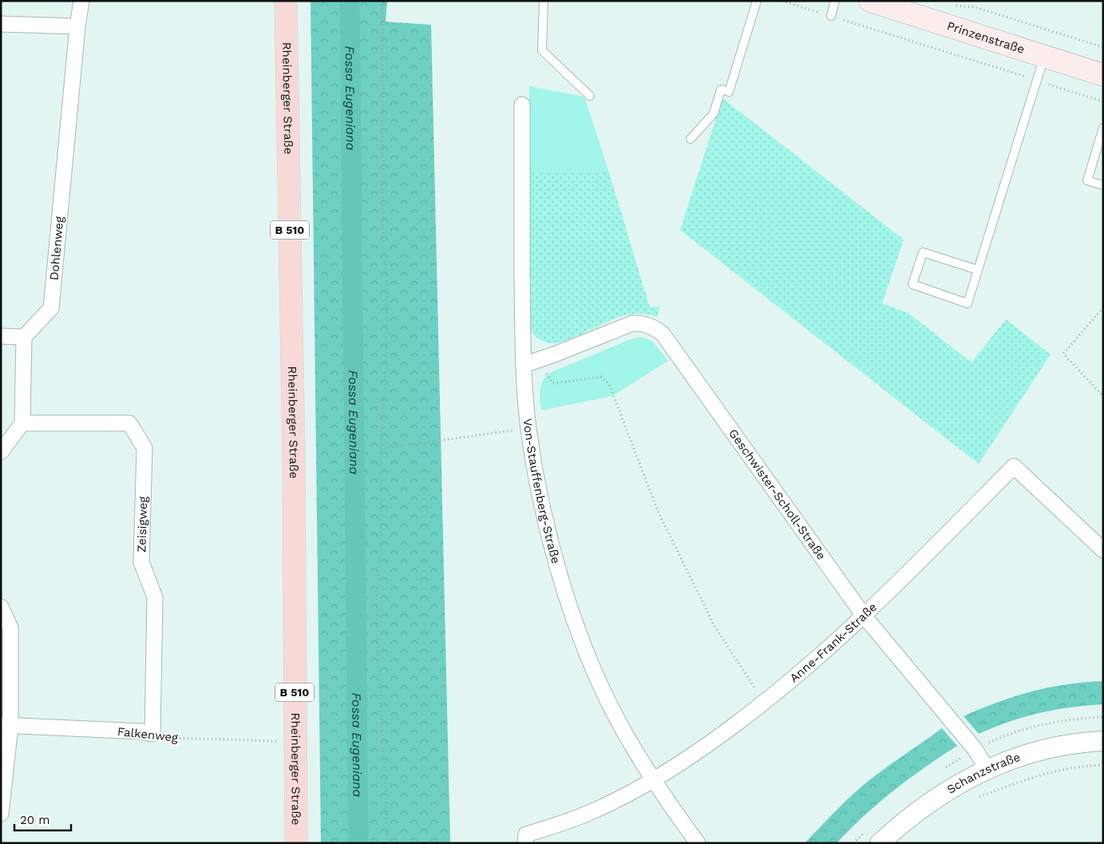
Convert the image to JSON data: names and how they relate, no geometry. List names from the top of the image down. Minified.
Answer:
{"streets":{"main road":["Prinzenstraße","Rheinberger Straße","B 510"],"street":["Dohlenweg","Von-Stauffenberg-Straße","Geschwister-Scholl-Straße","Zeisigweg","Anne-Frank-Straße","Falkenweg","Schanzstraße"]},"crossings":[["Rheinberger Straße","Falkenweg"],["Von-Stauffenberg-Straße","Geschwister-Scholl-Straße"],["Von-Stauffenberg-Straße","Anne-Frank-Straße"],["Geschwister-Scholl-Straße","Anne-Frank-Straße"],["Geschwister-Scholl-Straße","Schanzstraße"],["Zeisigweg","Falkenweg"]],"water":["Fossa Eugeniana"],"scale_bar":"20 m"}
